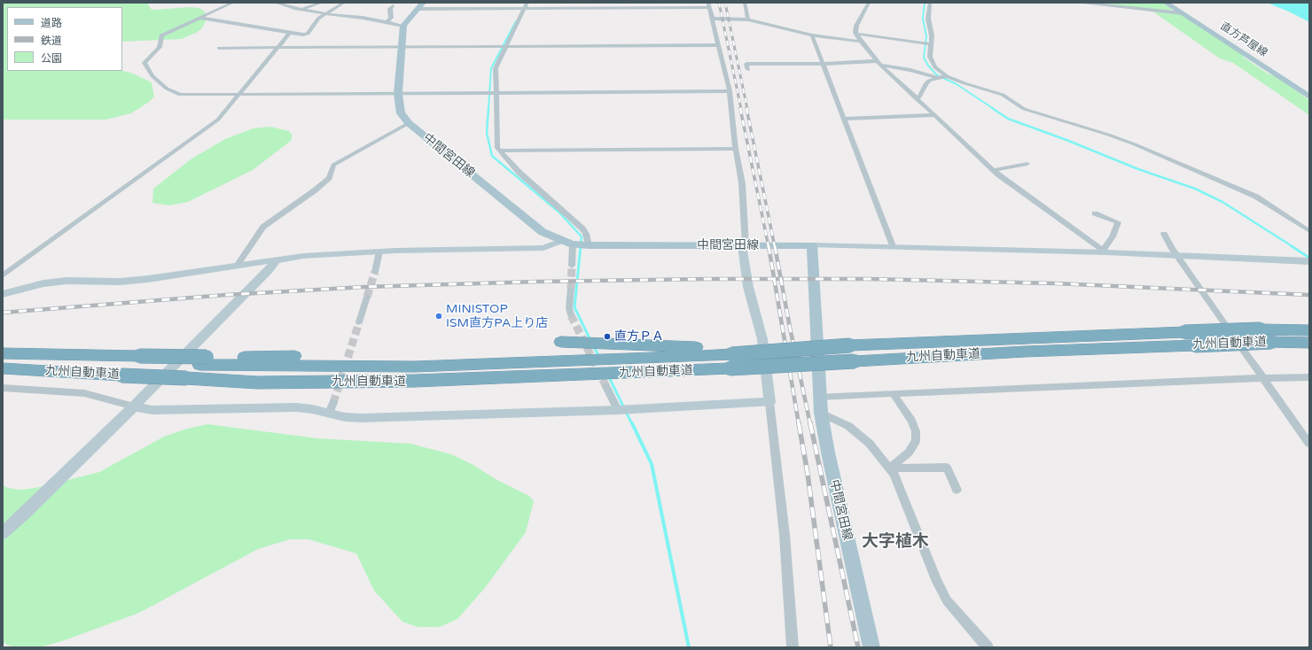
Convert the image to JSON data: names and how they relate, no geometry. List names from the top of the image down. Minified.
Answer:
{"streets":{"highway":["九州自動車道"],"main road":["直方芦屋線","中間宮田線"]},"districts":["大字植木"],"places":["MINISTOP ISM直方PA上り店","直方ＰＡ"],"legend":["道路","鉄道","公園"]}
